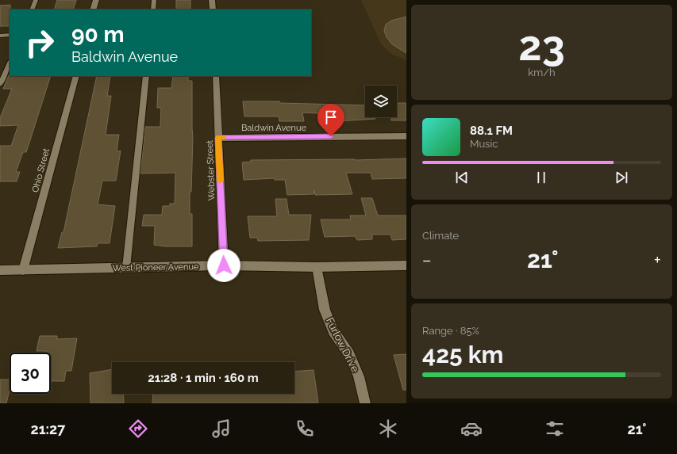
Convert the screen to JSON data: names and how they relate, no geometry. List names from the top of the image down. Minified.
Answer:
{"streets":{"street":["Baldwin Avenue","Ohio Street","Webster Street","West Pioneer Avenue","Furlow Drive"]},"crossings":[["Baldwin Avenue","Webster Street"],["Ohio Street","West Pioneer Avenue"],["Webster Street","West Pioneer Avenue"],["West Pioneer Avenue","Furlow Drive"]],"page":{"tile":[["23","km/h"],"Climate",["Range · 85%","425 km"]],"turn":["90 m","Baldwin Avenue"],"song":["88.1 FM","Music"],"heat":["−","21°","+"],"limit":"30","trip":"21:28 · 1 min · 160 m","tabs":["21:27","21°"]}}
